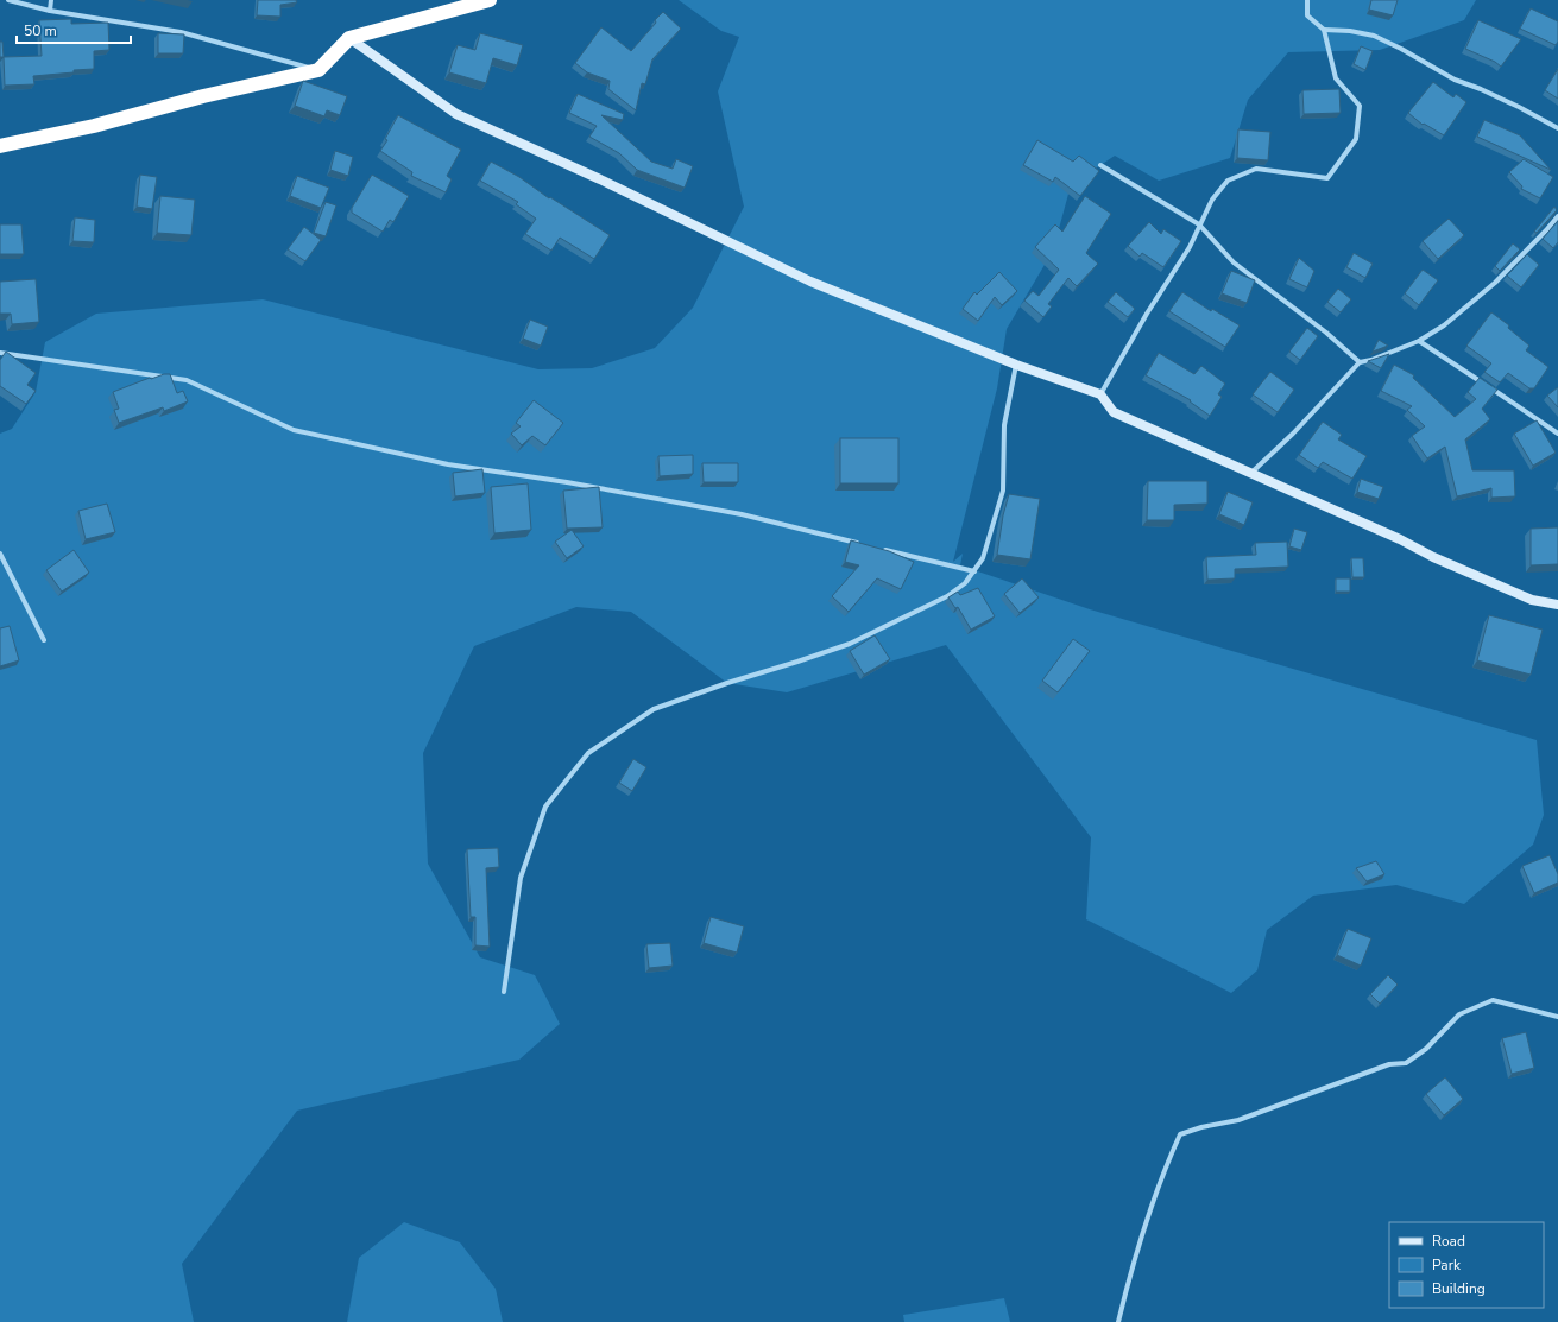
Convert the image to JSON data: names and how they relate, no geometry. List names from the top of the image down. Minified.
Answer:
{"legend":["Road","Park","Building"],"scale_bar":"50 m"}
